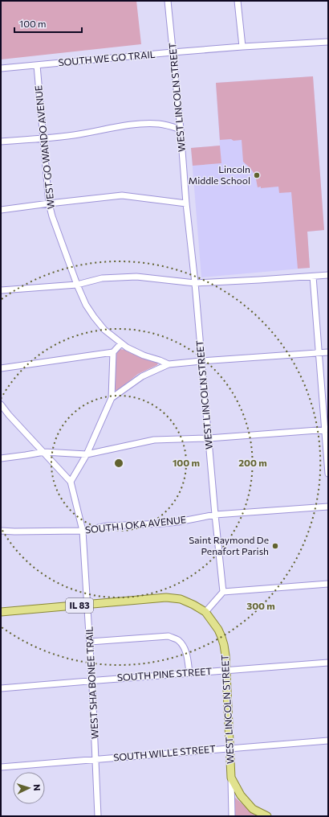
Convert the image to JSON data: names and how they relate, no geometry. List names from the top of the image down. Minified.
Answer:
{"streets":{"main road":["WEST LINCOLN STREET","IL 83"],"street":["SOUTH WE GO TRAIL","WEST GO WANDO AVENUE","SOUTH I OKA AVENUE","SOUTH PINE STREET","WEST SHA BONEE TRAIL","SOUTH WILLE STREET"]},"crossings":[["SOUTH WE GO TRAIL","WEST LINCOLN STREET"],["SOUTH WE GO TRAIL","WEST GO WANDO AVENUE"],["WEST LINCOLN STREET","SOUTH I OKA AVENUE"],["WEST LINCOLN STREET","IL 83"],["WEST LINCOLN STREET","SOUTH PINE STREET"],["WEST LINCOLN STREET","SOUTH WILLE STREET"],["SOUTH I OKA AVENUE","WEST SHA BONEE TRAIL"],["IL 83","WEST SHA BONEE TRAIL"],["SOUTH PINE STREET","WEST SHA BONEE TRAIL"],["WEST SHA BONEE TRAIL","SOUTH WILLE STREET"]],"places":["Lincoln Middle School","Saint Raymond De Penafort Parish"],"scale_bar":"100 m","north":"right","rings":["100 m","200 m","300 m"]}
